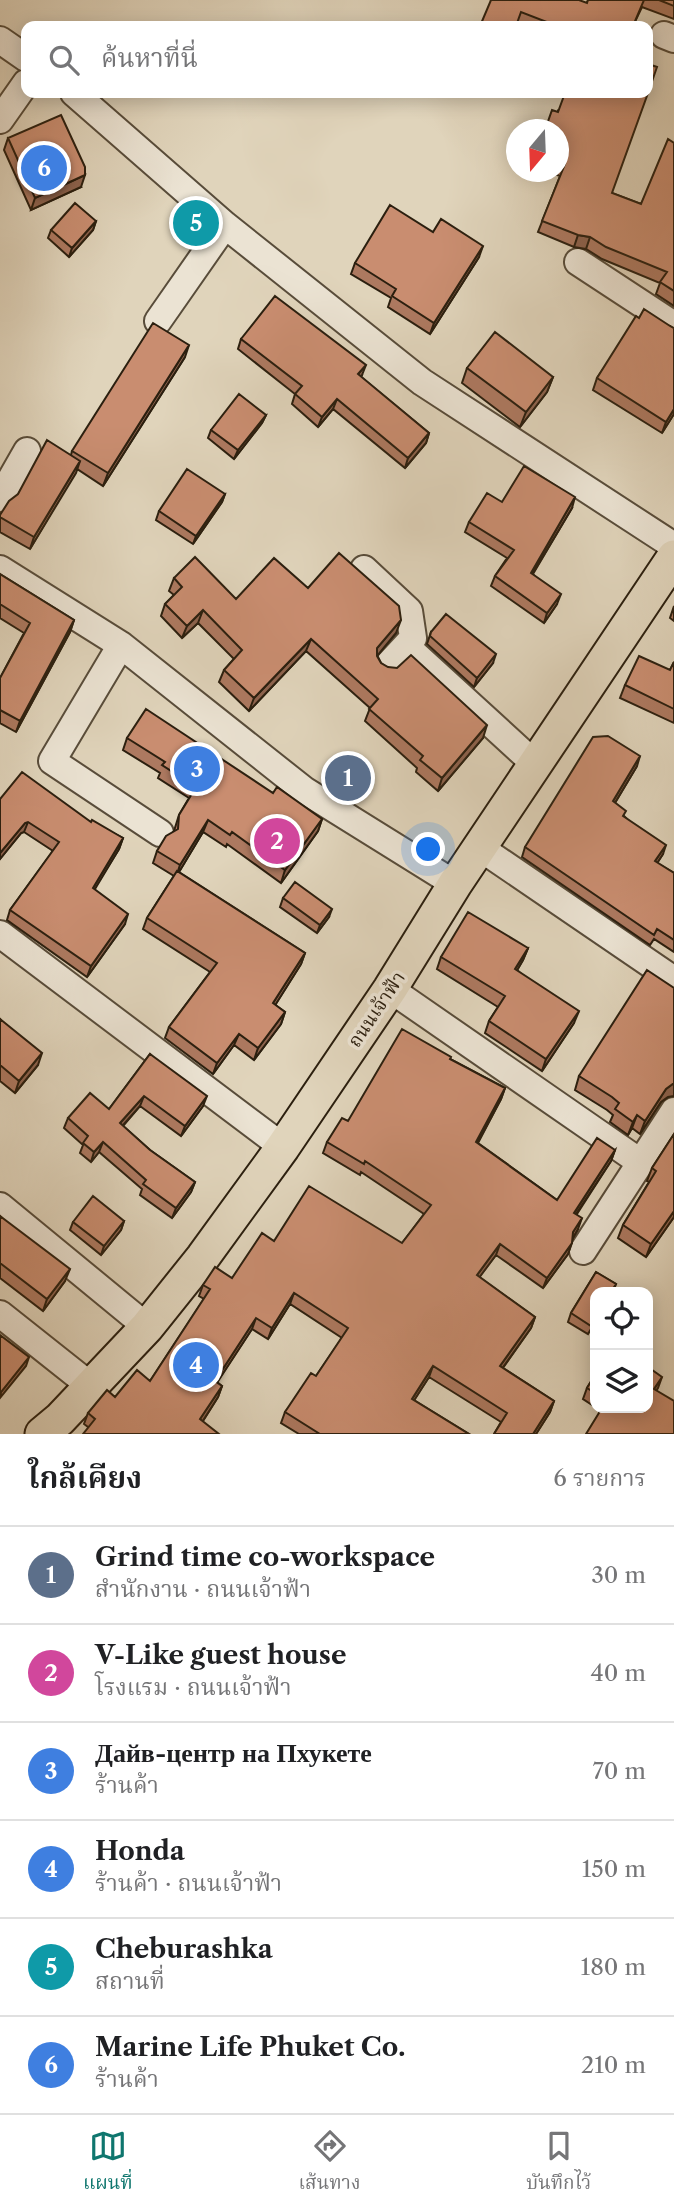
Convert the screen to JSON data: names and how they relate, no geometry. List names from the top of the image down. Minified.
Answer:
{"streets":{"main road":["ถนนเจ้าฟ้า"]},"north":"bottom","page":{"search":"ค้นหาที่นี่","pins":["6","5","3","1","2","4"],"heading":["ใกล้เคียง","6 รายการ"],"list":[{"mark":"1","name":"Grind time co-workspace","note":"สำนักงาน · ถนนเจ้าฟ้า","value":"30 m"},{"mark":"2","name":"V-Like guest house","note":"โรงแรม · ถนนเจ้าฟ้า","value":"40 m"},{"mark":"3","name":"Дайв-центр на Пхукете","note":"ร้านค้า","value":"70 m"},{"mark":"4","name":"Honda","note":"ร้านค้า · ถนนเจ้าฟ้า","value":"150 m"},{"mark":"5","name":"Cheburashka","note":"สถานที่","value":"180 m"},{"mark":"6","name":"Marine Life Phuket Co.","note":"ร้านค้า","value":"210 m"}],"nav":["แผนที่","เส้นทาง","บันทึกไว้"]}}
